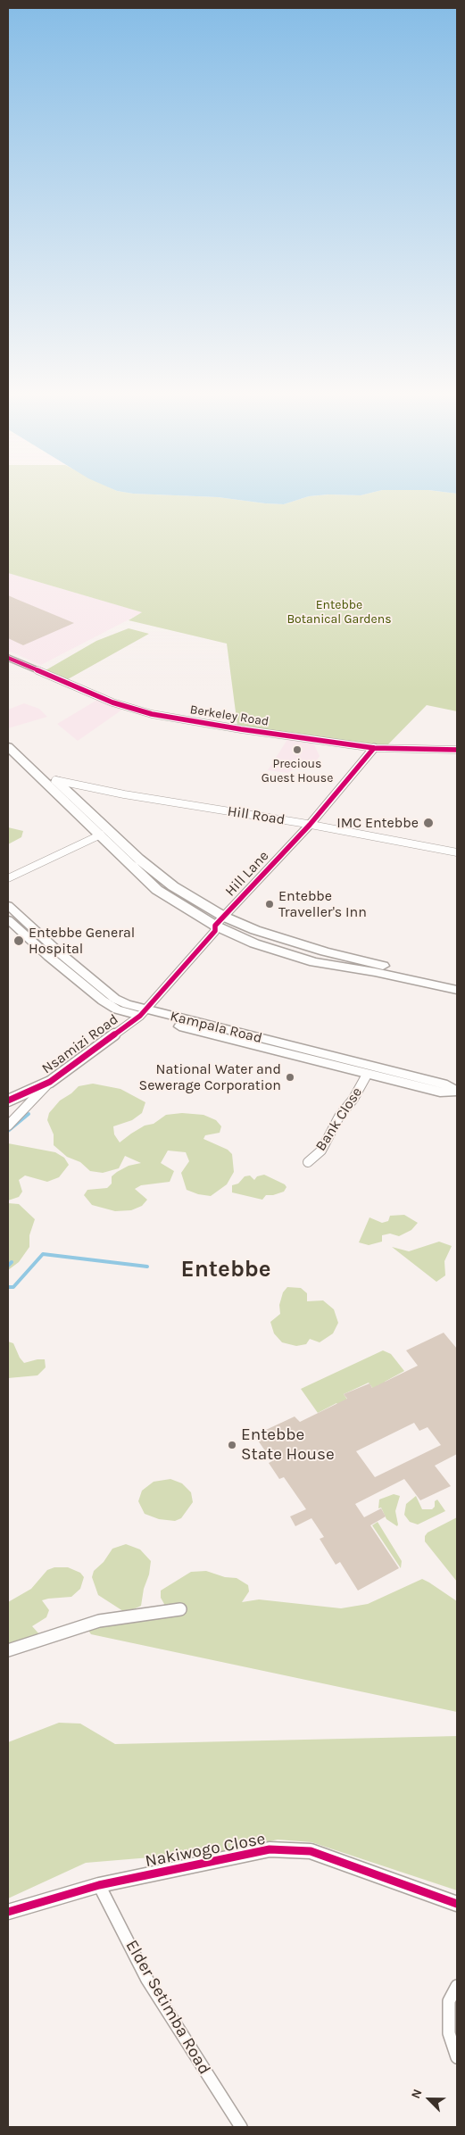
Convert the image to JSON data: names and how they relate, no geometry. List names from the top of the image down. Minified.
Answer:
{"streets":{"main road":["Kampala Road"],"street":["Berkeley Road","Hill Road","Hill Lane","Nsamizi Road","Bank Close","Nakiwogo Close","Elder Setimba Road"]},"crossings":[["Berkeley Road","Hill Lane"],["Hill Road","Hill Lane"],["Hill Lane","Kampala Road"],["Hill Lane","Nsamizi Road"],["Kampala Road","Nsamizi Road"],["Kampala Road","Bank Close"],["Nakiwogo Close","Elder Setimba Road"]],"districts":["Entebbe"],"parks":["Entebbe Botanical Gardens"],"places":["Precious Guest House","IMC Entebbe","Entebbe Traveller's Inn","Entebbe General Hospital","National Water and Sewerage Corporation","Entebbe State House"],"north":"top left"}
